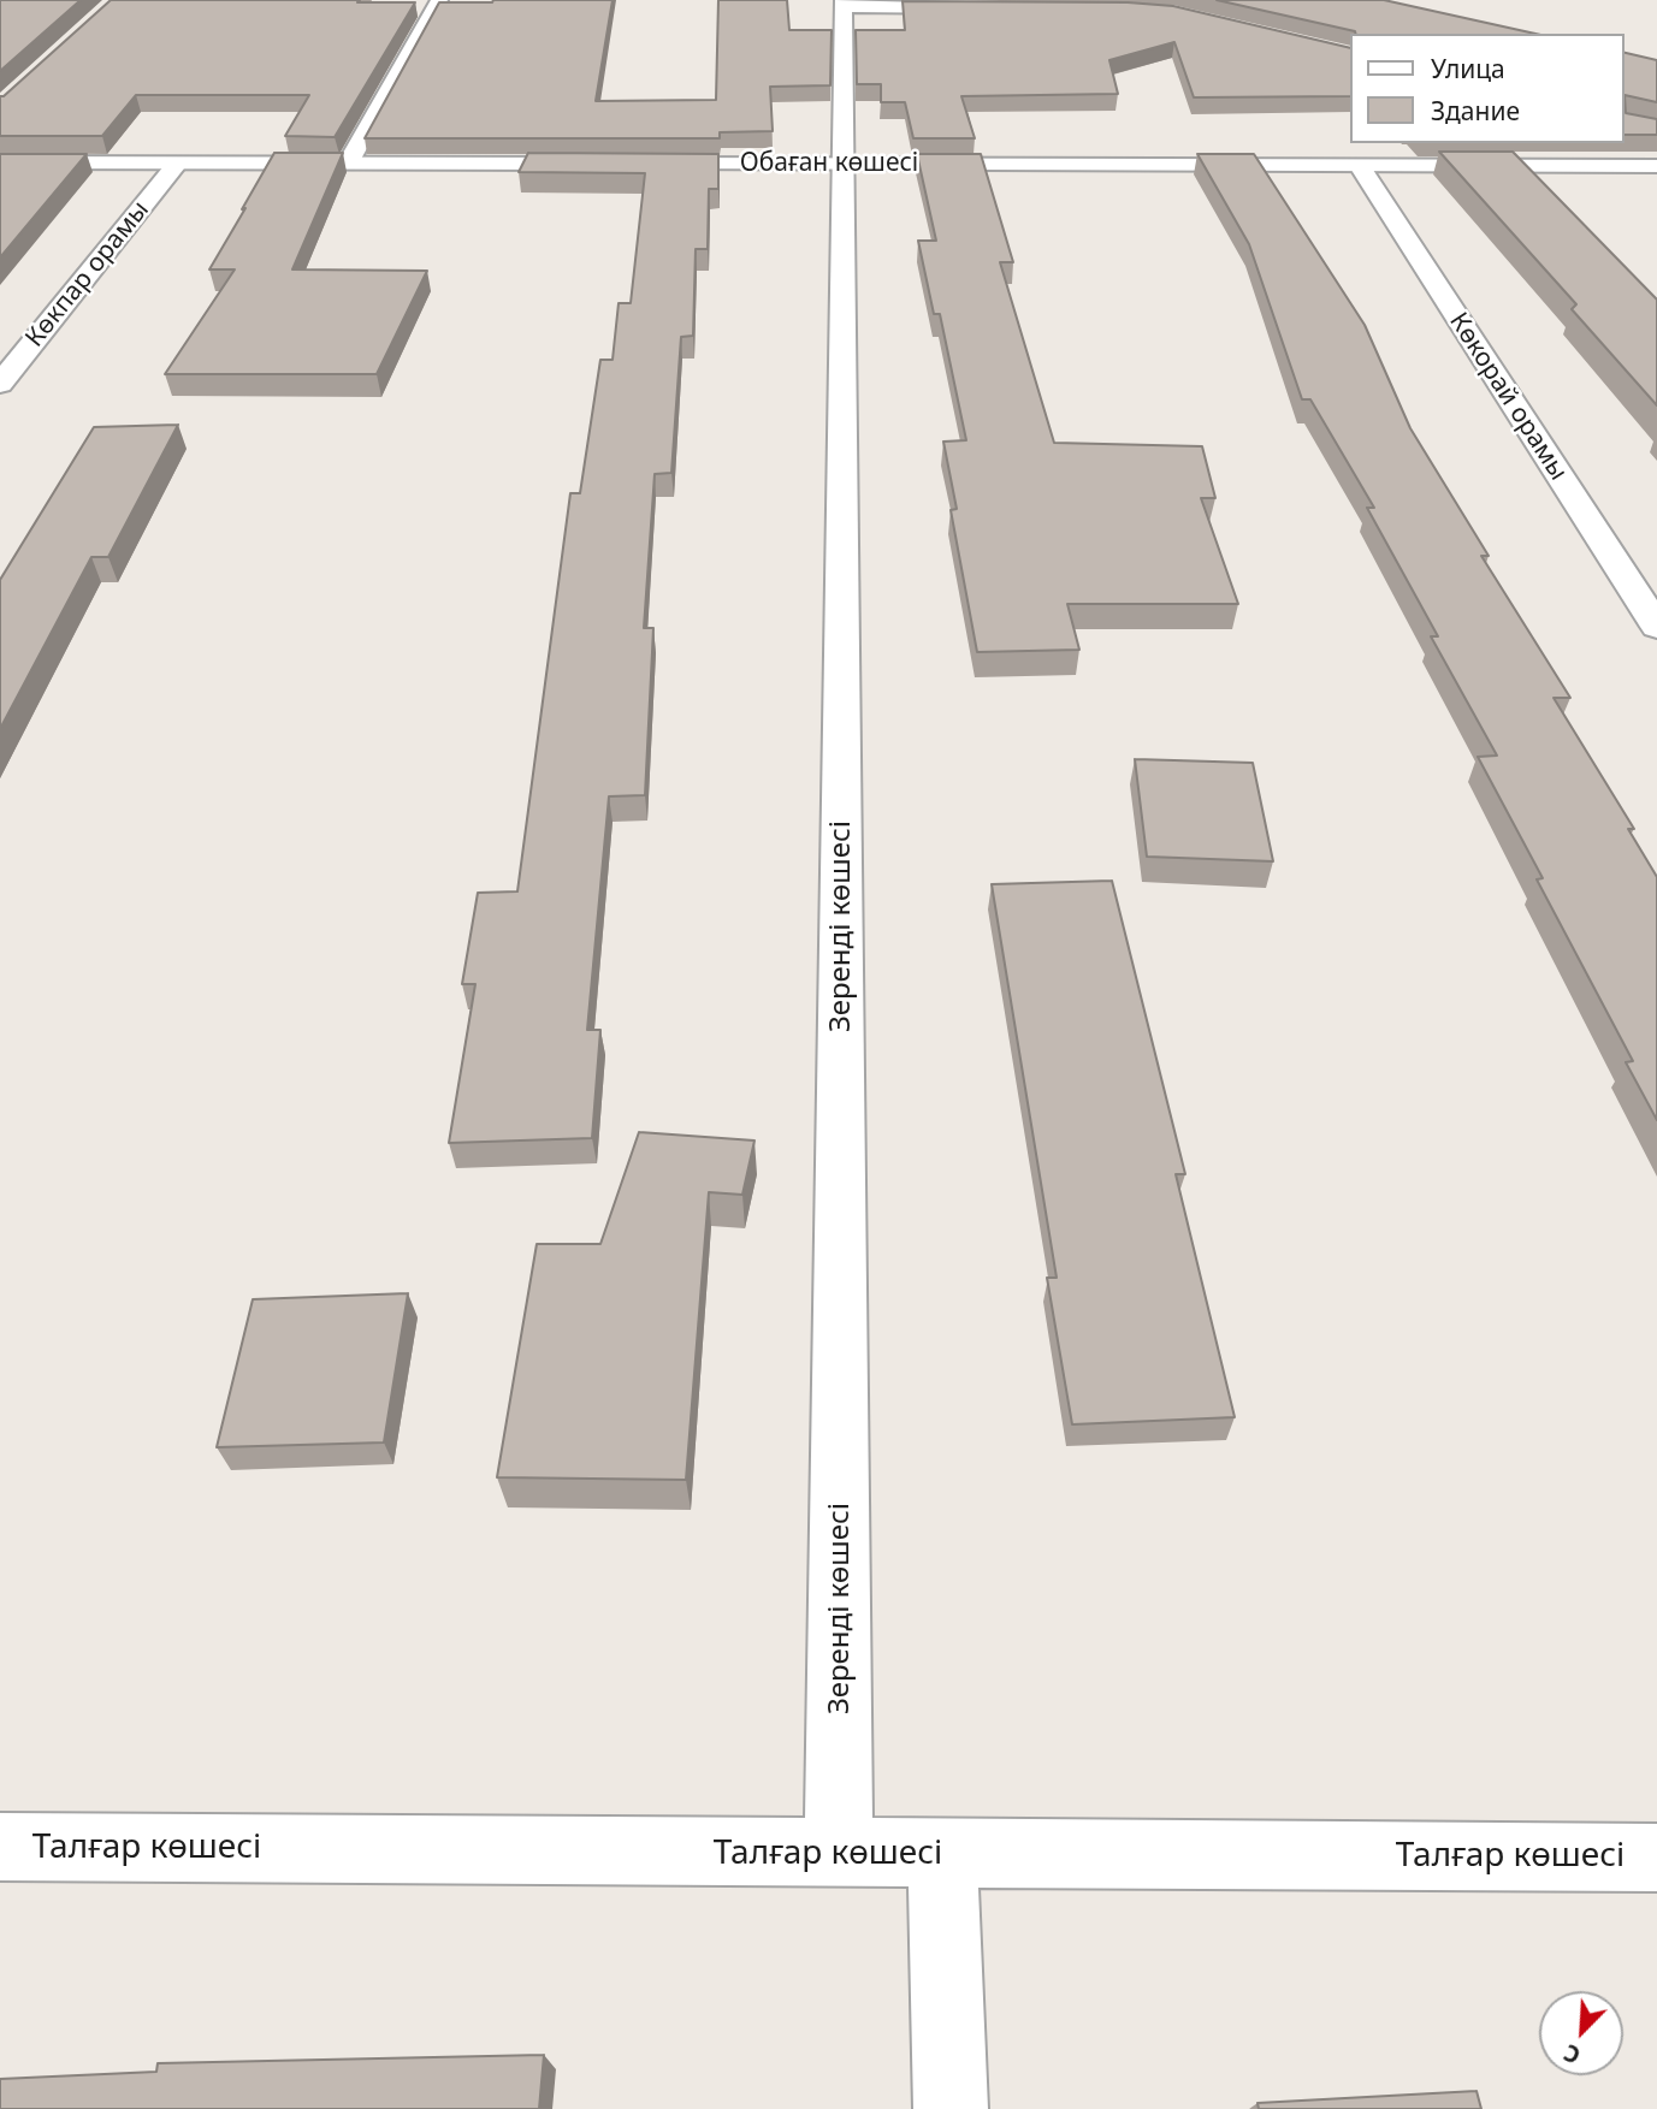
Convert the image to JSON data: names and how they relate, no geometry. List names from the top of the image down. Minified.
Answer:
{"streets":{"street":["Обаған көшесі","Көкпар орамы","Көкорай орамы","Зеренді көшесі","Талғар көшесі"]},"crossings":[["Обаған көшесі","Көкпар орамы"],["Обаған көшесі","Көкорай орамы"],["Обаған көшесі","Зеренді көшесі"],["Зеренді көшесі","Талғар көшесі"]],"legend":["Улица","Здание"],"north":"bottom left"}
